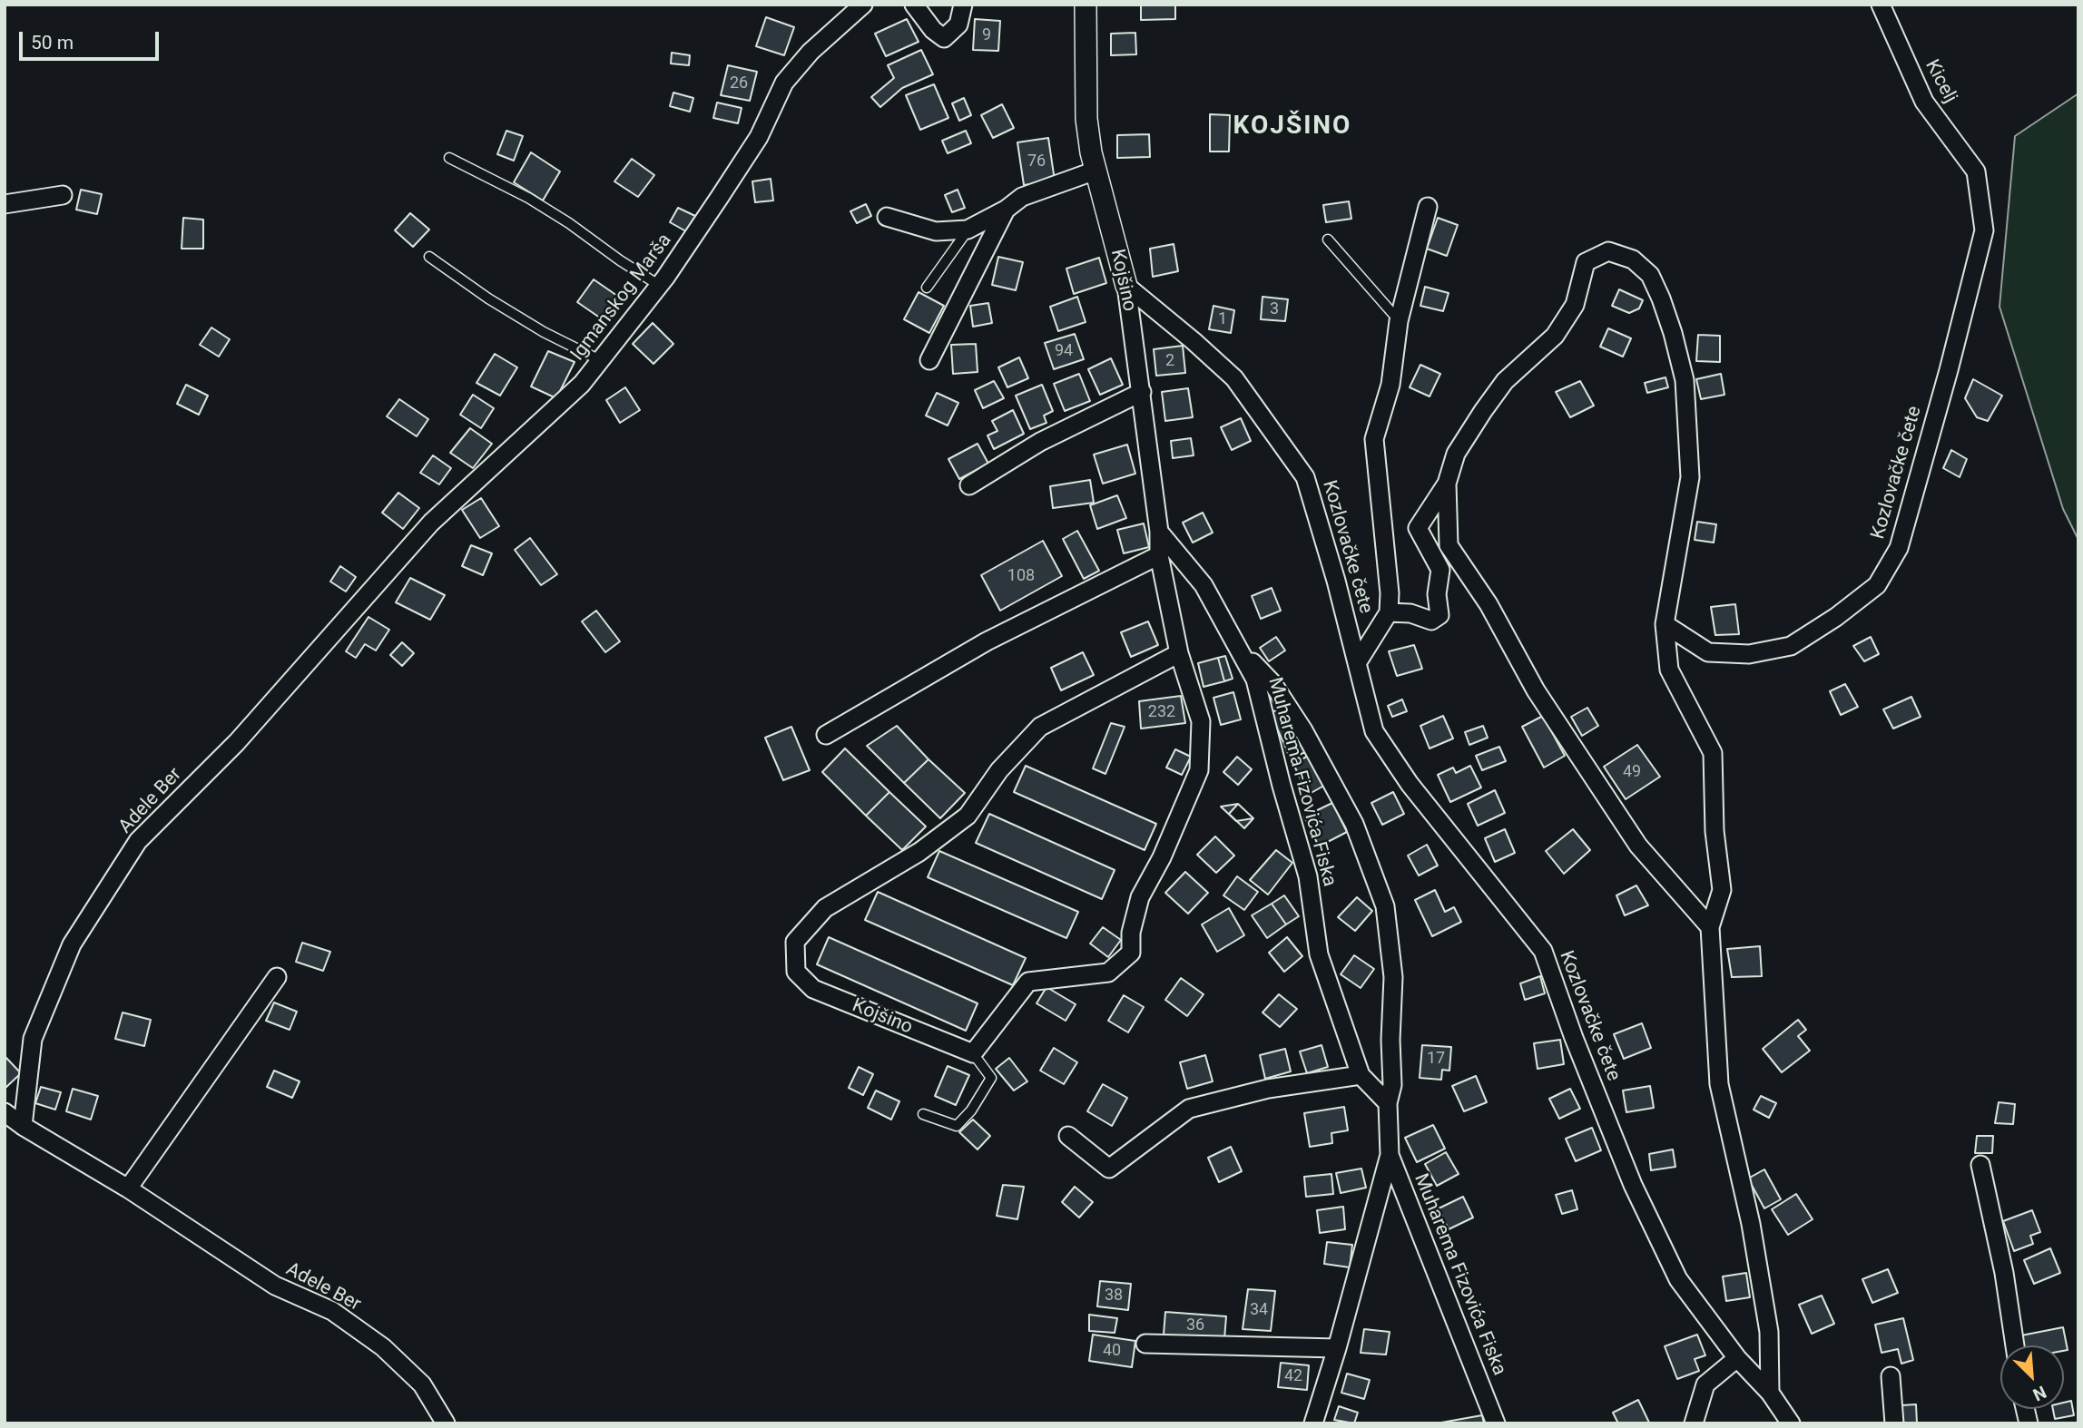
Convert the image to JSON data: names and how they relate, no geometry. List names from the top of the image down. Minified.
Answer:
{"streets":{"street":["Kicelj","Kojšino","Igmanskog Marša","Kozlovačke čete","Muharema Fizovića Fiska","Adele Ber"]},"crossings":[["Kicelj","Kozlovačke čete"],["Kojšino","Kozlovačke čete"],["Kojšino","Muharema Fizovića Fiska"],["Igmanskog Marša","Adele Ber"]],"districts":["KOJŠINO"],"house_numbers":["9","26","76","3","1","94","2","108","232","49","17","38","34","36","40","42"],"scale_bar":"50 m","north":"bottom right"}
